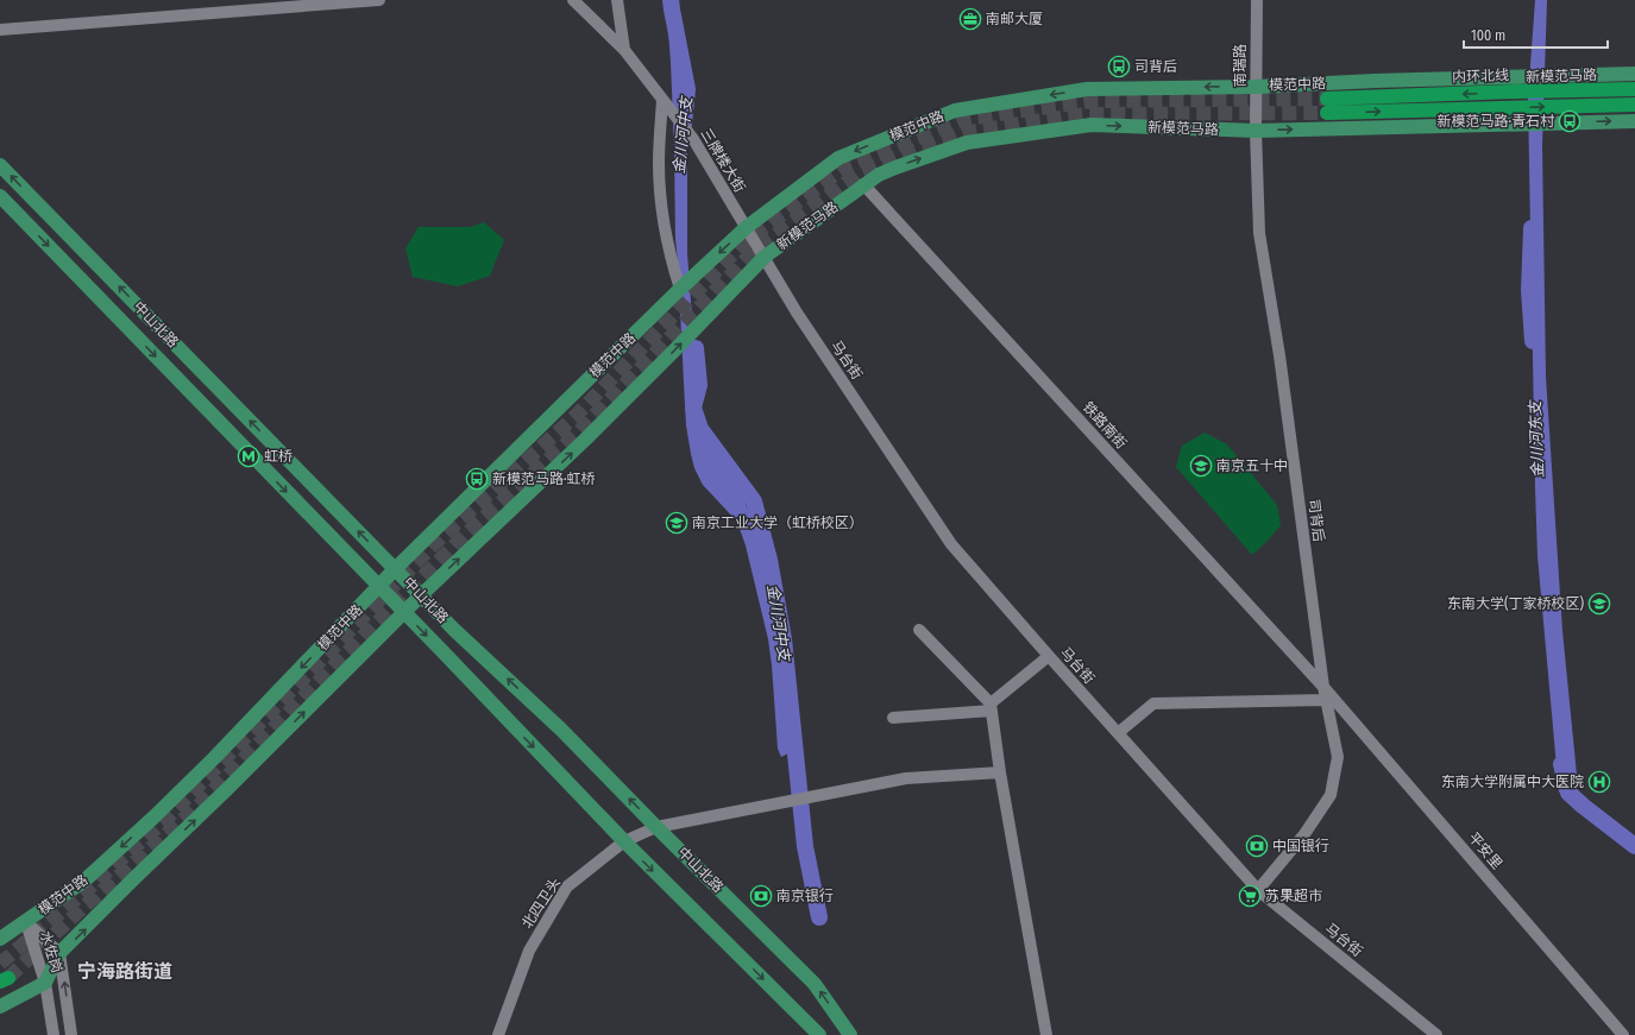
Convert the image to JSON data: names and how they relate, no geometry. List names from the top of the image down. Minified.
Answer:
{"streets":{"highway":["内环北线"],"main road":["新模范马路","模范中路","中山北路"],"street":["南瑞路","三牌楼大街","马台街","铁路南街","司背后","平安里","北四卫头","水佐岗"]},"crossings":[["南瑞路","新模范马路"],["南瑞路","模范中路"],["南瑞路","司背后"],["新模范马路","模范中路"],["新模范马路","三牌楼大街"],["新模范马路","马台街"],["新模范马路","铁路南街"],["新模范马路","司背后"],["模范中路","三牌楼大街"],["模范中路","中山北路"],["模范中路","水佐岗"],["三牌楼大街","马台街"],["中山北路","北四卫头"],["马台街","司背后"],["铁路南街","司背后"],["铁路南街","平安里"],["司背后","平安里"]],"districts":["宁海路街道"],"water":["金川河中支","金川河东支"],"places":{"office":["南邮大厦"],"bus stop":["司背后","新模范马路·青石村","新模范马路·虹桥"],"metro station":["虹桥"],"school or university":["南京五十中","南京工业大学（虹桥校区）","东南大学(丁家桥校区)"],"hospital":["东南大学附属中大医院"],"bank":["中国银行","南京银行"],"supermarket":["苏果超市"]},"scale_bar":"100 m"}
